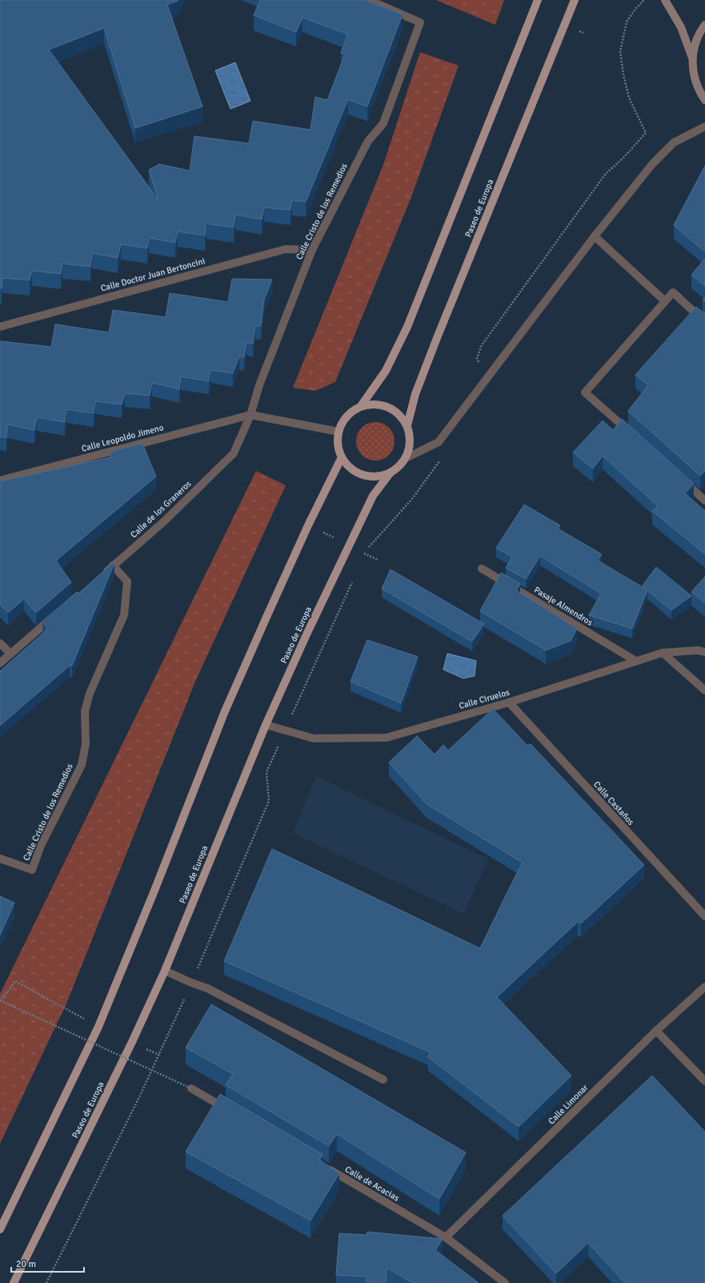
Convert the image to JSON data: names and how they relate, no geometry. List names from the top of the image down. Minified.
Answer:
{"streets":{"main road":["Paseo de Europa"],"street":["Calle Cristo de los Remedios","Calle Doctor Juan Bertoncini","Calle Leopoldo Jimeno","Calle de los Graneros","Pasaje Almendros","Calle Ciruelos","Calle Castaños","Calle Limonar","Calle de Acacias"]},"crossings":[["Paseo de Europa","Calle Ciruelos"],["Calle Cristo de los Remedios","Calle Doctor Juan Bertoncini"],["Calle Cristo de los Remedios","Calle Leopoldo Jimeno"],["Calle Cristo de los Remedios","Calle de los Graneros"],["Calle Leopoldo Jimeno","Calle de los Graneros"],["Pasaje Almendros","Calle Ciruelos"],["Calle Ciruelos","Calle Castaños"],["Calle Limonar","Calle de Acacias"]],"scale_bar":"20 m"}
